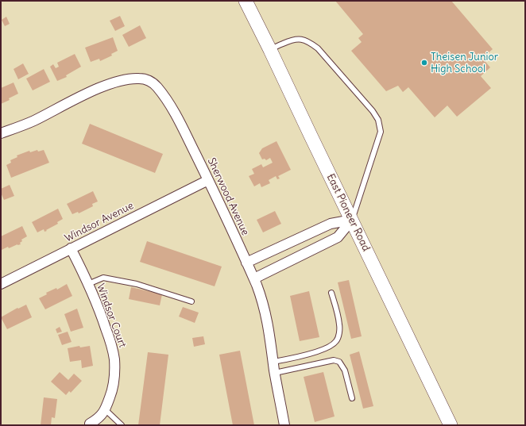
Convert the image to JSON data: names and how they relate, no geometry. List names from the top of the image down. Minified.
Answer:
{"streets":{"main road":["East Pioneer Road"],"street":["Sherwood Avenue","Windsor Avenue","Windsor Court"]},"crossings":[["Sherwood Avenue","Windsor Avenue"],["Windsor Avenue","Windsor Court"]],"places":["Theisen Junior High School"]}
